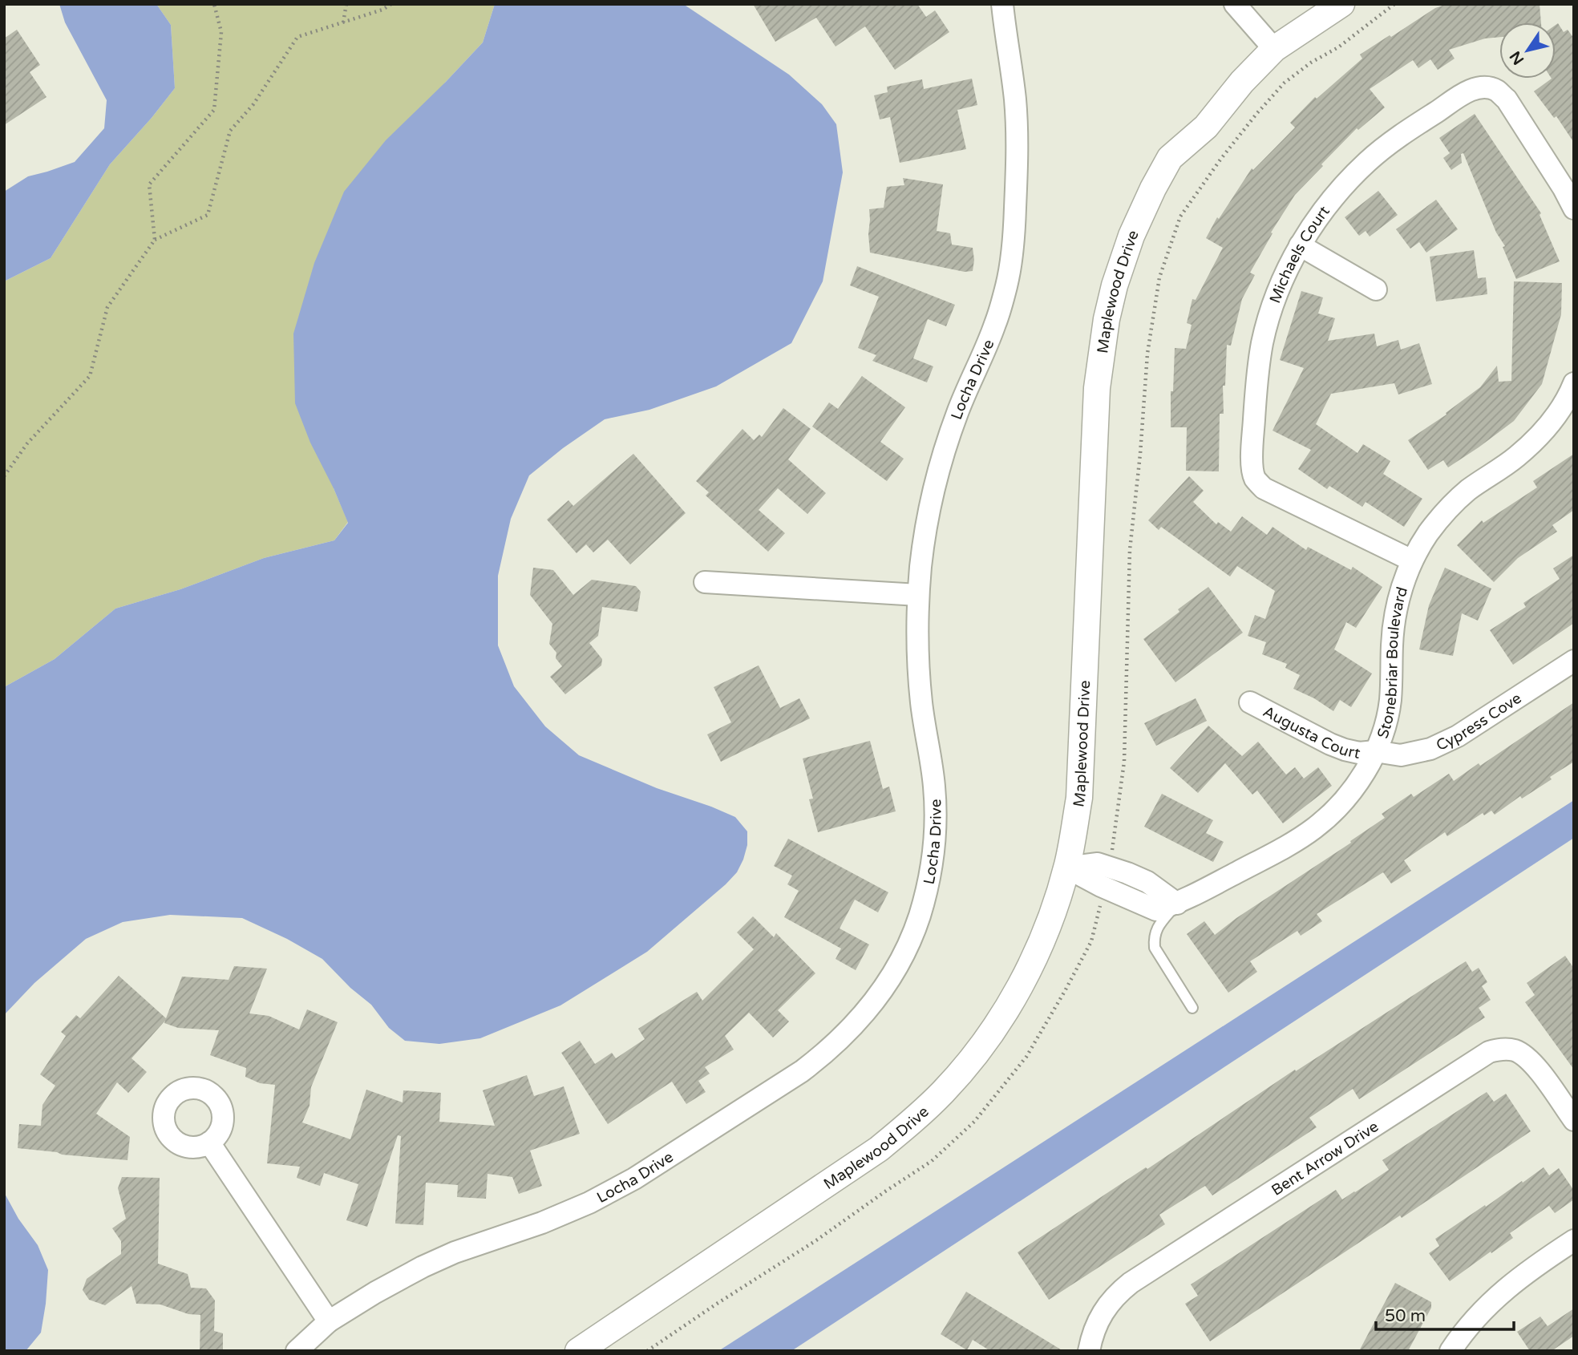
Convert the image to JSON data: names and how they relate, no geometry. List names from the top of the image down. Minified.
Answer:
{"streets":{"street":["Michaels Court","Maplewood Drive","Locha Drive","Stonebriar Boulevard","Cypress Cove","Augusta Court","Bent Arrow Drive"]},"crossings":[["Michaels Court","Stonebriar Boulevard"],["Maplewood Drive","Stonebriar Boulevard"],["Stonebriar Boulevard","Cypress Cove"],["Stonebriar Boulevard","Augusta Court"],["Cypress Cove","Augusta Court"]],"scale_bar":"50 m","north":"bottom left"}
